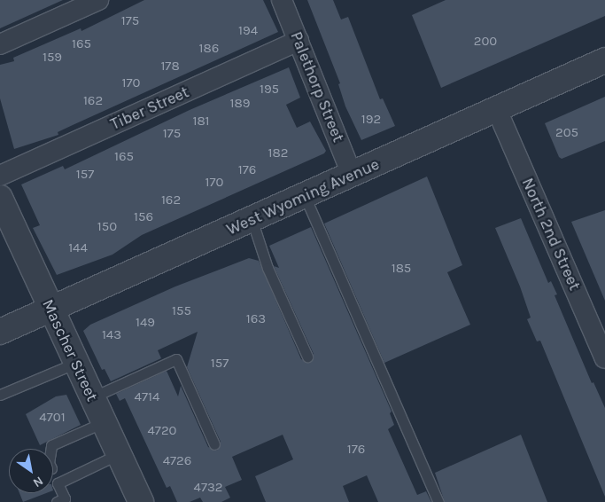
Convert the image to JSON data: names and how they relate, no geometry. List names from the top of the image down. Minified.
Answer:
{"streets":{"street":["Palethorp Street","Tiber Street","West Wyoming Avenue","North 2nd Street","Mascher Street"]},"crossings":[["Palethorp Street","Tiber Street"],["Palethorp Street","West Wyoming Avenue"],["West Wyoming Avenue","North 2nd Street"],["West Wyoming Avenue","Mascher Street"]],"house_numbers":["175","194","200","165","186","159","178","170","195","162","189","192","181","205","175","182","165","176","157","170","162","156","150","144","185","155","163","149","143","157","4714","4701","4720","176","4726","4732"],"north":"bottom right"}
